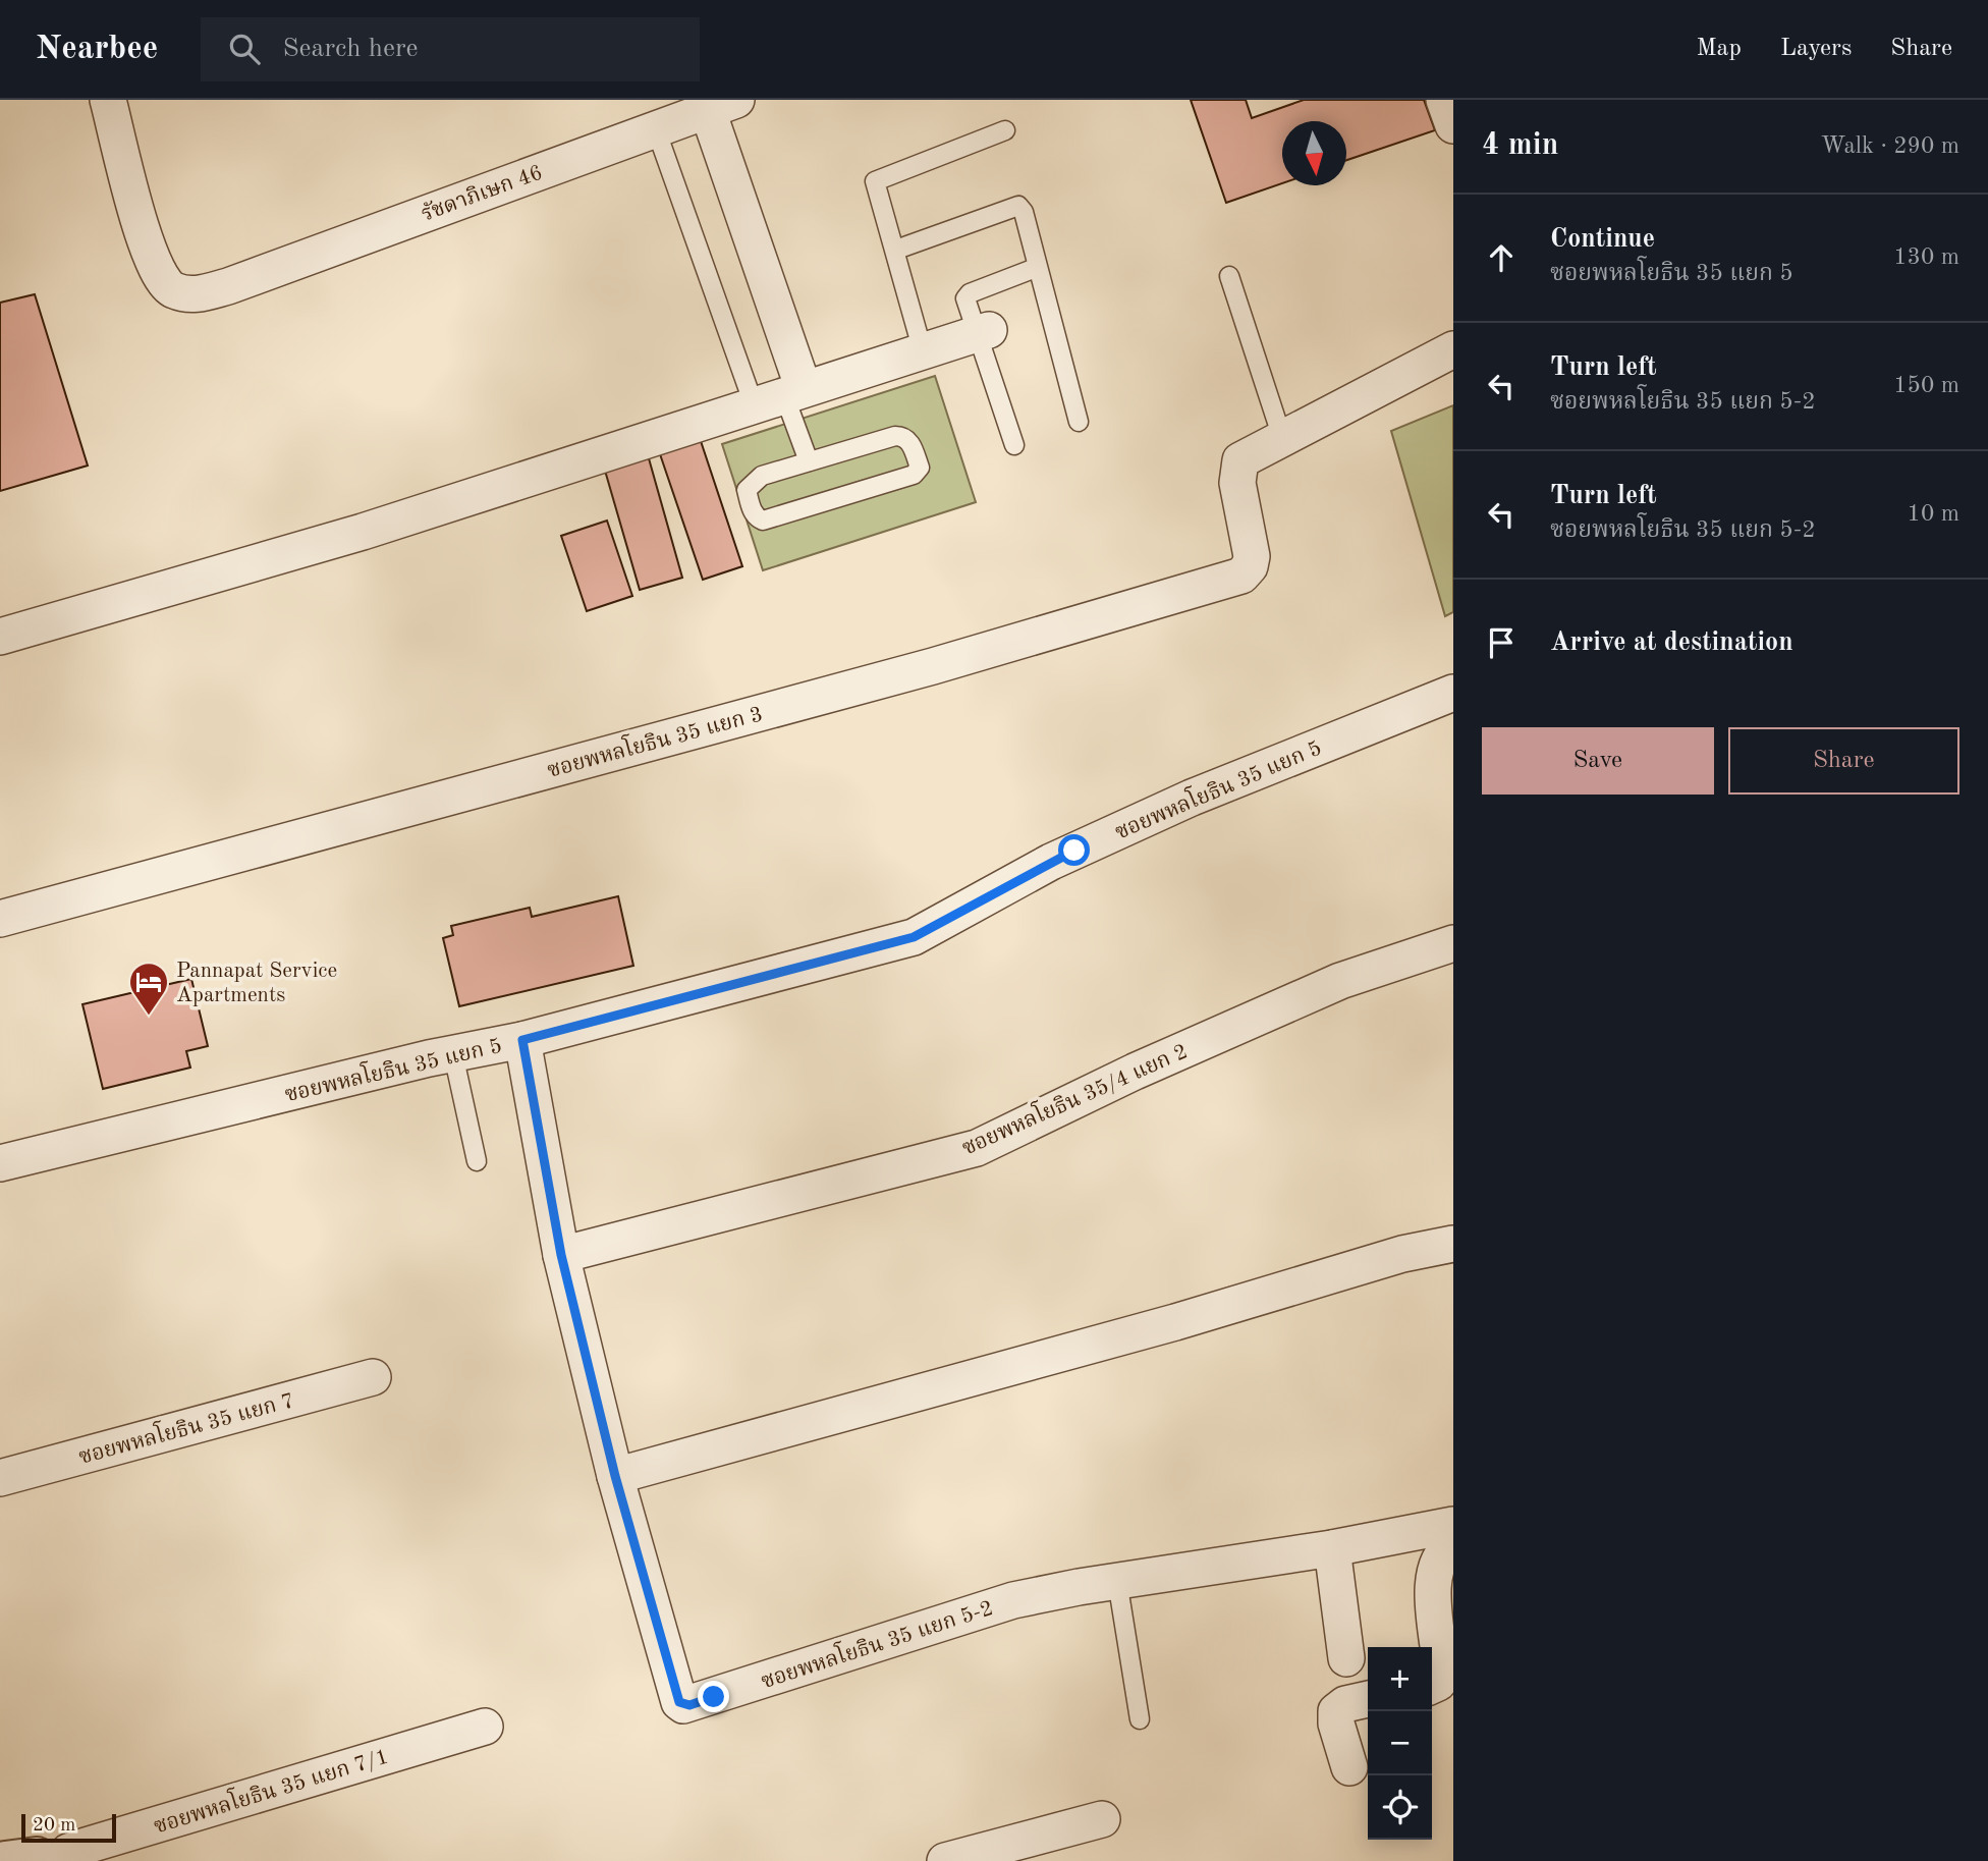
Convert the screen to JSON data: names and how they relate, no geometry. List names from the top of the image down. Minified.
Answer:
{"streets":{"street":["รัชดาภิเษก 46","ซอยพหลโยธิน 35 แยก 3","ซอยพหลโยธิน 35 แยก 5","ซอยพหลโยธิน 35/4 แยก 2","ซอยพหลโยธิน 35 แยก 7","ซอยพหลโยธิน 35 แยก 5-2","ซอยพหลโยธิน 35 แยก 7/1"]},"crossings":[["ซอยพหลโยธิน 35 แยก 5","ซอยพหลโยธิน 35 แยก 5-2"],["ซอยพหลโยธิน 35/4 แยก 2","ซอยพหลโยธิน 35 แยก 5-2"]],"places":{"hotel":["Pannapat Service Apartments"]},"scale_bar":"20 m","north":"bottom","page":{"header":"Nearbee","search":"Search here","nav":["Map","Layers","Share"],"heading":["4 min","Walk · 290 m"],"list":[["Continue","ซอยพหลโยธิน 35 แยก 5","130 m"],["Turn left","ซอยพหลโยธิน 35 แยก 5-2","150 m"],["Turn left","ซอยพหลโยธิน 35 แยก 5-2","10 m"],"Arrive at destination"],"buttons":["Save","Share"],"map_buttons":["+","−"],"scale":"20 m"}}
